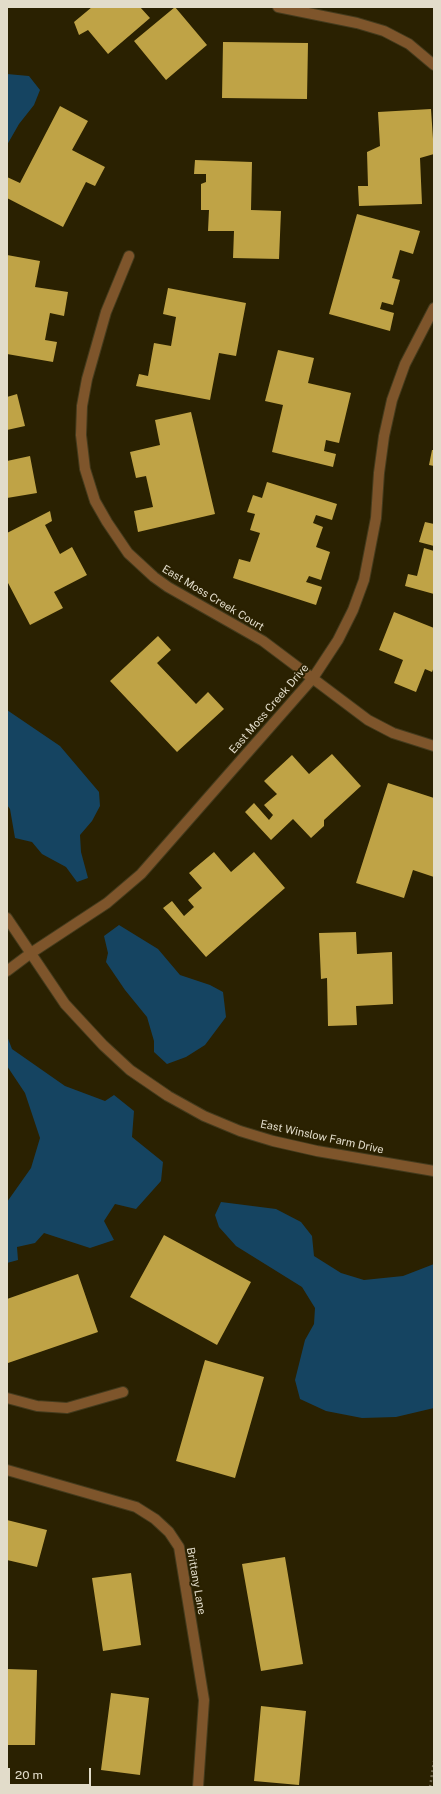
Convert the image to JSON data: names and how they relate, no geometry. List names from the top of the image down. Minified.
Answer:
{"streets":{"street":["East Moss Creek Court","East Moss Creek Drive","East Winslow Farm Drive","Brittany Lane"]},"crossings":[["East Moss Creek Court","East Moss Creek Drive"],["East Moss Creek Drive","East Winslow Farm Drive"]],"scale_bar":"20 m"}
